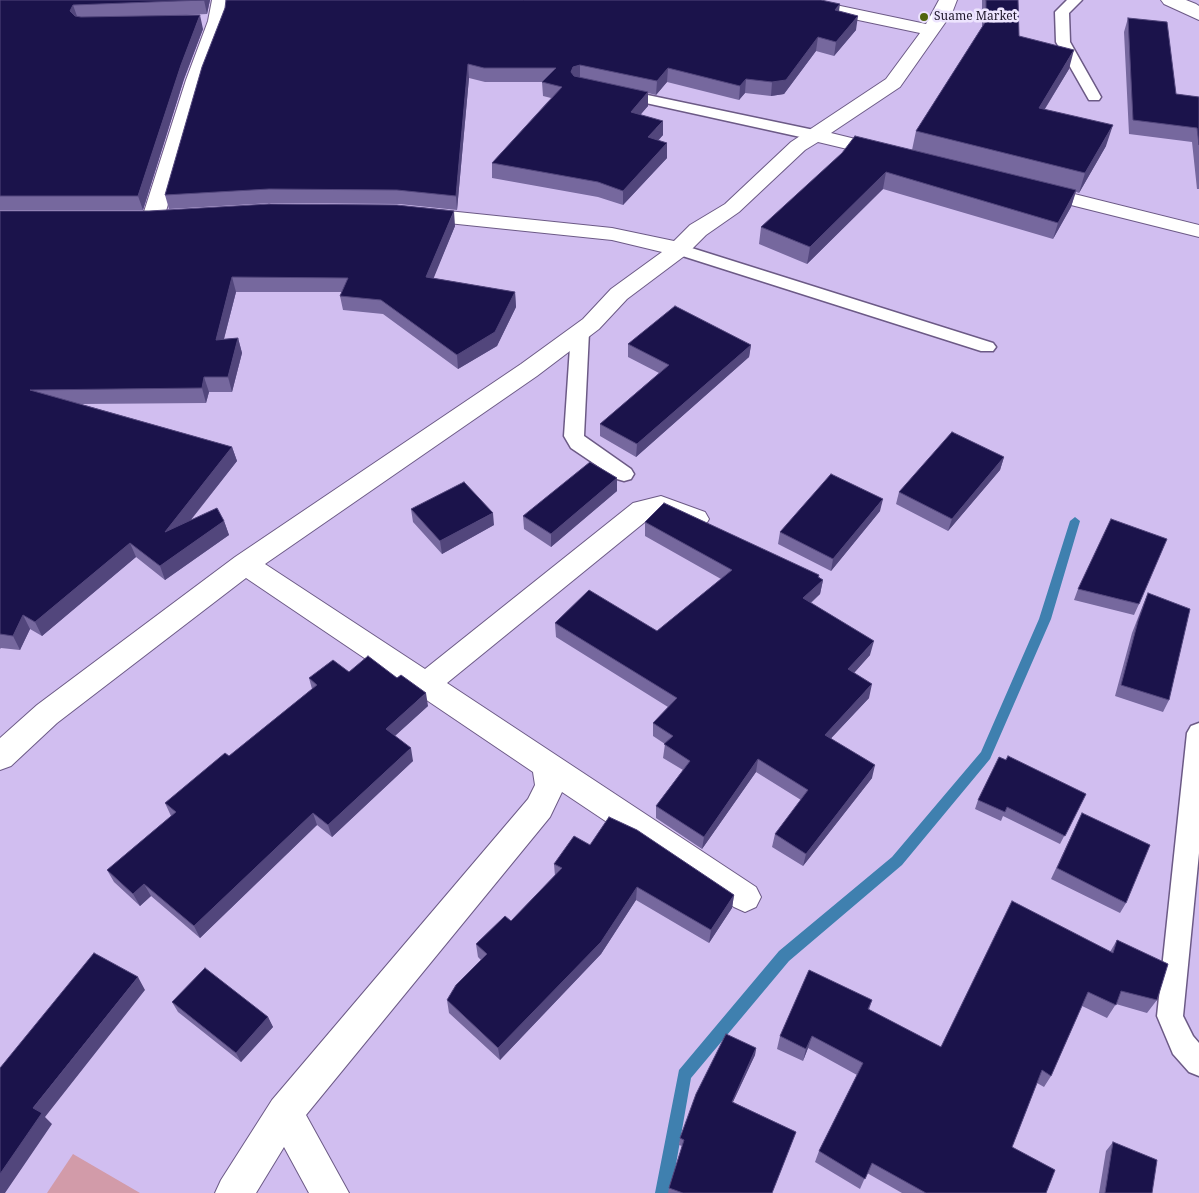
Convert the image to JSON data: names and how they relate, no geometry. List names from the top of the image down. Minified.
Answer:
{"places":["Suame Market"]}
